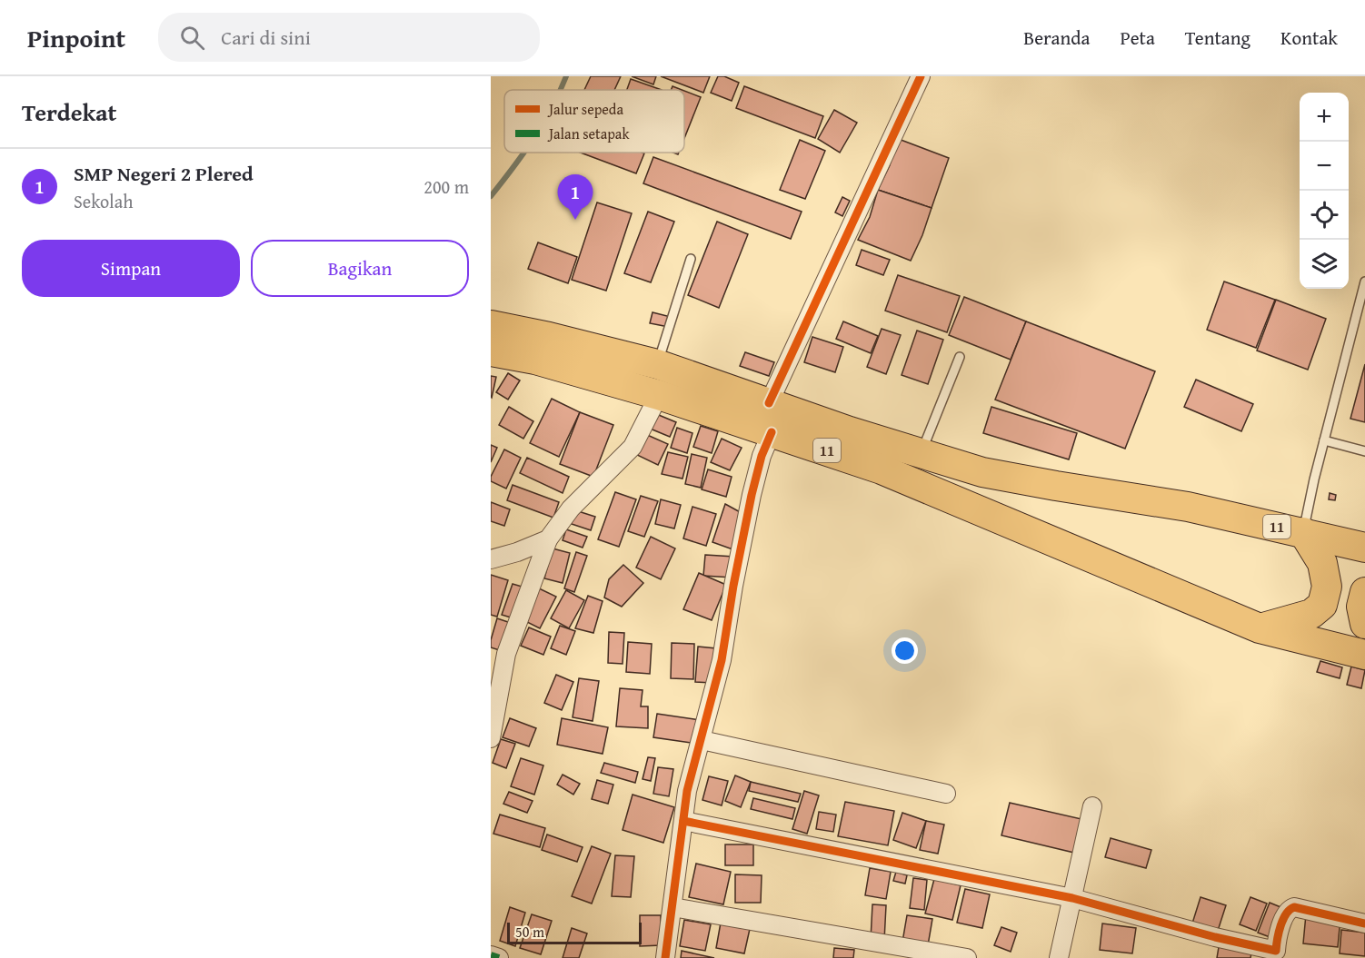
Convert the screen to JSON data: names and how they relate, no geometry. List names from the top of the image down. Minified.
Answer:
{"streets":{"highway":["11"]},"legend":["Jalur sepeda","Jalan setapak"],"scale_bar":"50 m","page":{"header":"Pinpoint","search":"Cari di sini","nav":["Beranda","Peta","Tentang","Kontak"],"heading":"Terdekat","map_buttons":["+","−"],"list":[{"mark":"1","name":"SMP Negeri 2 Plered","note":"Sekolah","value":"200 m"}],"pins":"1","buttons":["Simpan","Bagikan"],"scale":"50 m"}}
